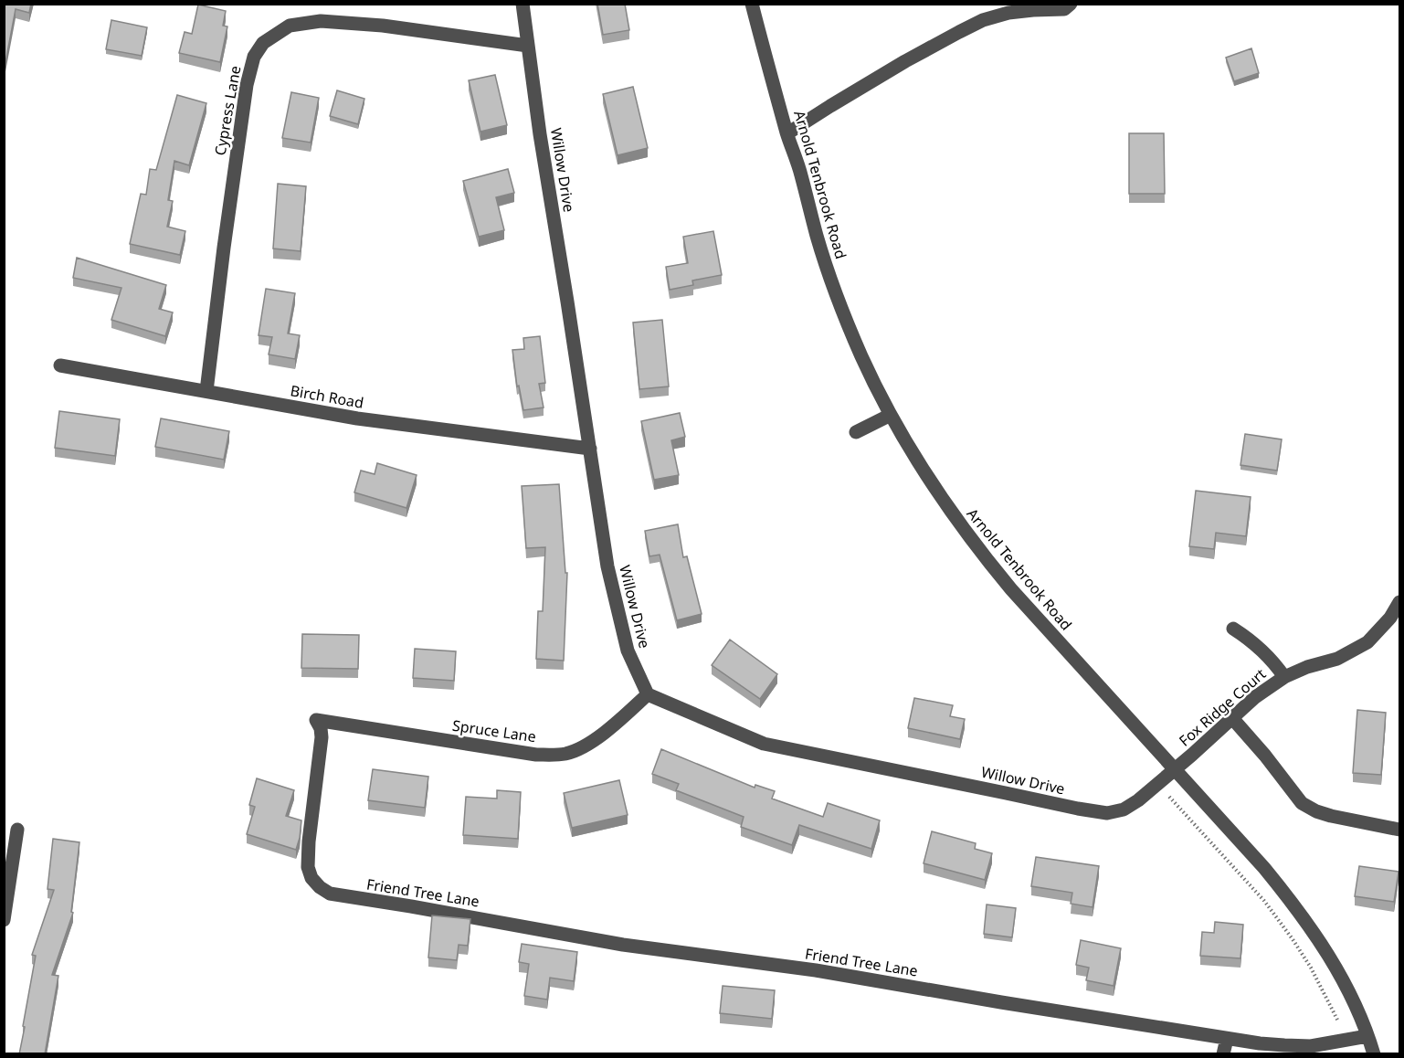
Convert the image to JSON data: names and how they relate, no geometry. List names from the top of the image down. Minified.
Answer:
{"streets":{"street":["Cypress Lane","Willow Drive","Arnold Tenbrook Road","Birch Road","Fox Ridge Court","Spruce Lane","Friend Tree Lane"]},"crossings":[["Cypress Lane","Willow Drive"],["Cypress Lane","Birch Road"],["Willow Drive","Arnold Tenbrook Road"],["Willow Drive","Birch Road"],["Willow Drive","Fox Ridge Court"],["Willow Drive","Spruce Lane"],["Arnold Tenbrook Road","Fox Ridge Court"],["Arnold Tenbrook Road","Friend Tree Lane"],["Spruce Lane","Friend Tree Lane"]]}
